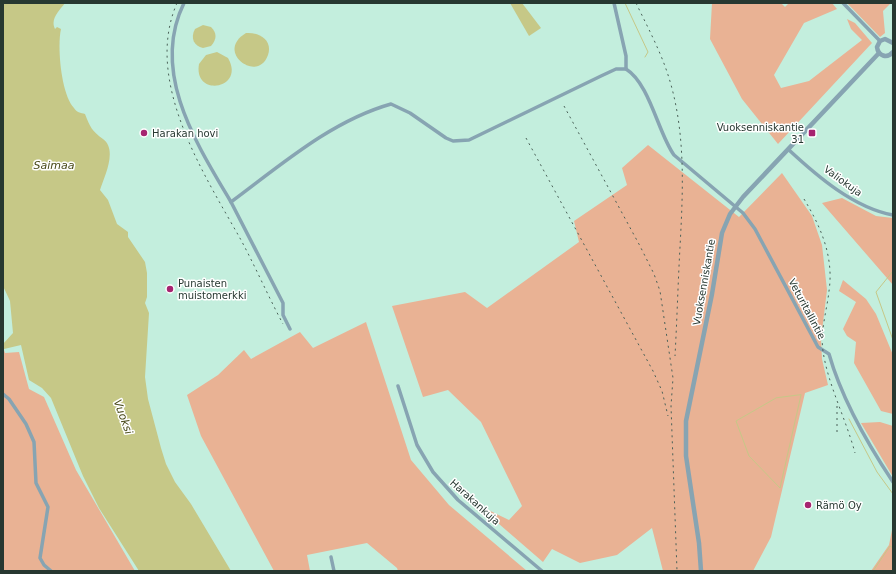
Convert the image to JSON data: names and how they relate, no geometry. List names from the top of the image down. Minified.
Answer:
{"streets":{"street":["Valiokuja","Vuoksenniskantie","Veturitallintie","Harakankuja"]},"crossings":[["Valiokuja","Vuoksenniskantie"],["Vuoksenniskantie","Veturitallintie"]],"water":["Saimaa","Vuoksi"],"places":{"other":["Harakan hovi","Punaisten muistomerkki","Rämö Oy"],"transit":["Vuoksenniskantie 31"]}}
